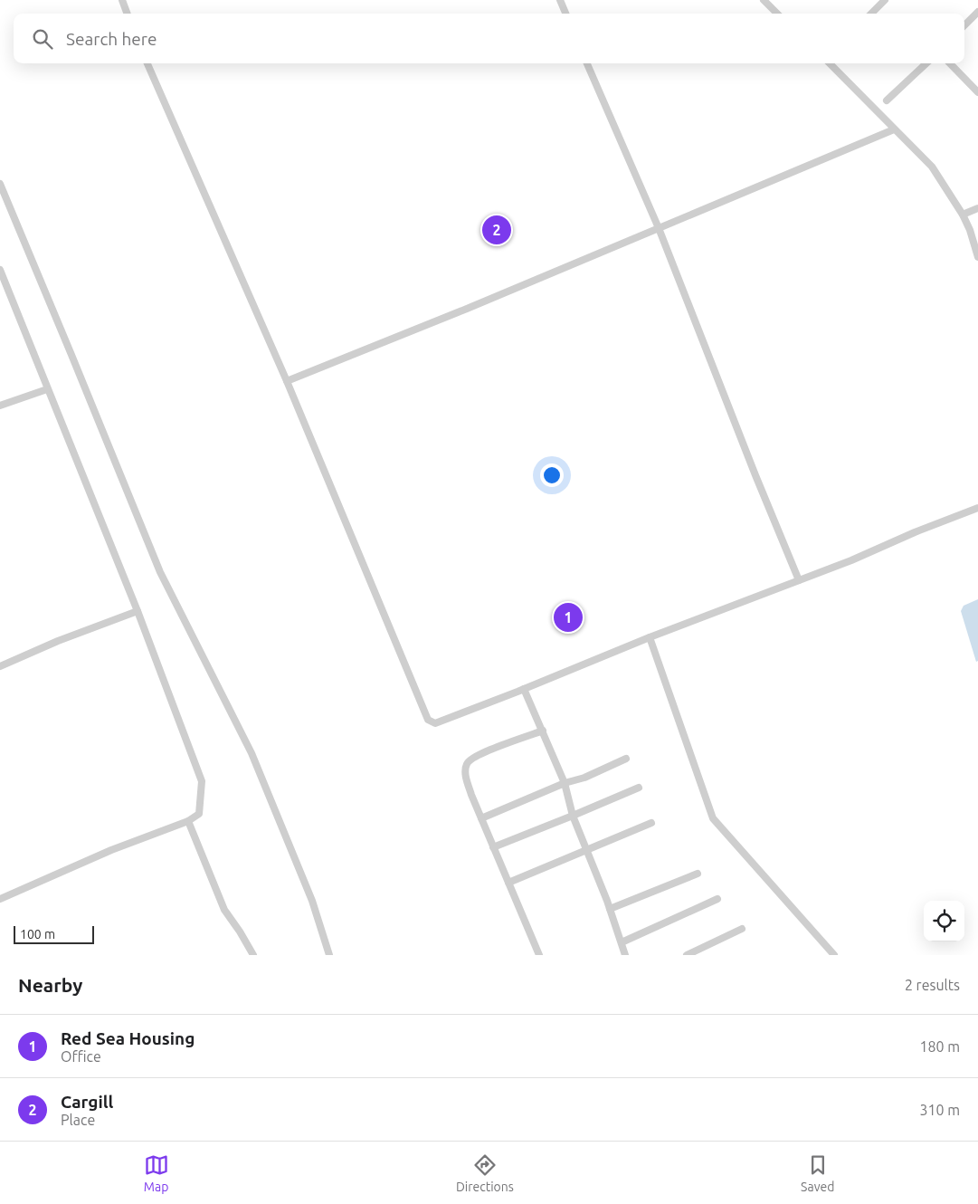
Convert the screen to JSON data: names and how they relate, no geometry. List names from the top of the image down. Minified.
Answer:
{"scale_bar":"100 m","page":{"search":"Search here","pins":["2","1"],"scale":"100 m","heading":["Nearby","2 results"],"list":[{"mark":"1","name":"Red Sea Housing","note":"Office","value":"180 m"},{"mark":"2","name":"Cargill","note":"Place","value":"310 m"}],"nav":["Map","Directions","Saved"]}}
